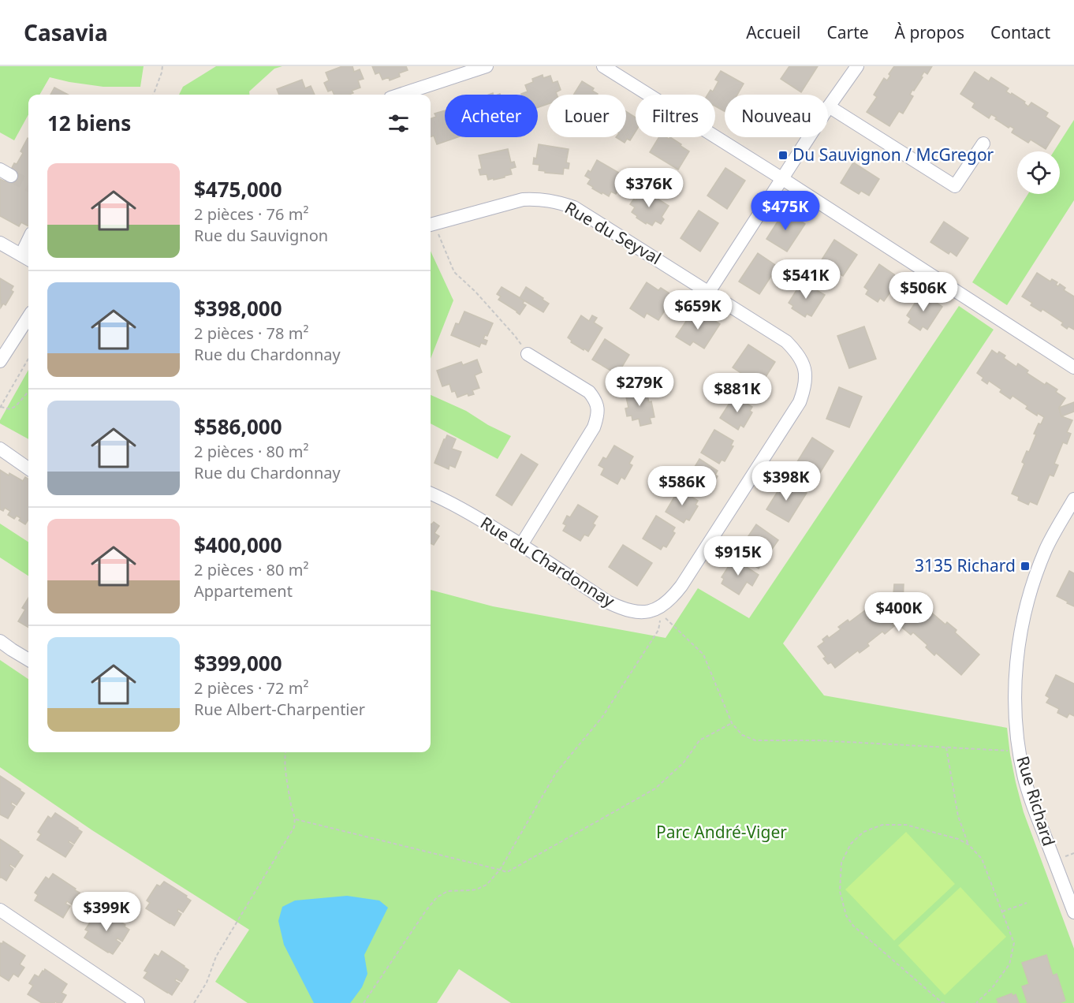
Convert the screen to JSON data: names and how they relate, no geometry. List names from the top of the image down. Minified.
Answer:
{"streets":{"street":["Rue du Seyval","Rue du Chardonnay","Rue Richard"]},"parks":["Parc André-Viger"],"places":{"transit":["Du Sauvignon / McGregor","3135 Richard"]},"page":{"header":"Casavia","nav":["Accueil","Carte","À propos","Contact"],"chip":["Acheter","Louer","Filtres","Nouveau"],"heading":"12 biens","list":[{"name":"$475,000","note":"2 pièces · 76 m² · Rue du Sauvignon"},{"name":"$398,000","note":"2 pièces · 78 m² · Rue du Chardonnay"},{"name":"$586,000","note":"2 pièces · 80 m² · Rue du Chardonnay"},{"name":"$400,000","note":"2 pièces · 80 m² · Appartement"},{"name":"$399,000","note":"2 pièces · 72 m² · Rue Albert-Charpentier"}],"price":["$376K","$475K","$541K","$506K","$659K","$279K","$881K","$398K","$586K","$915K","$400K","$399K"]}}
